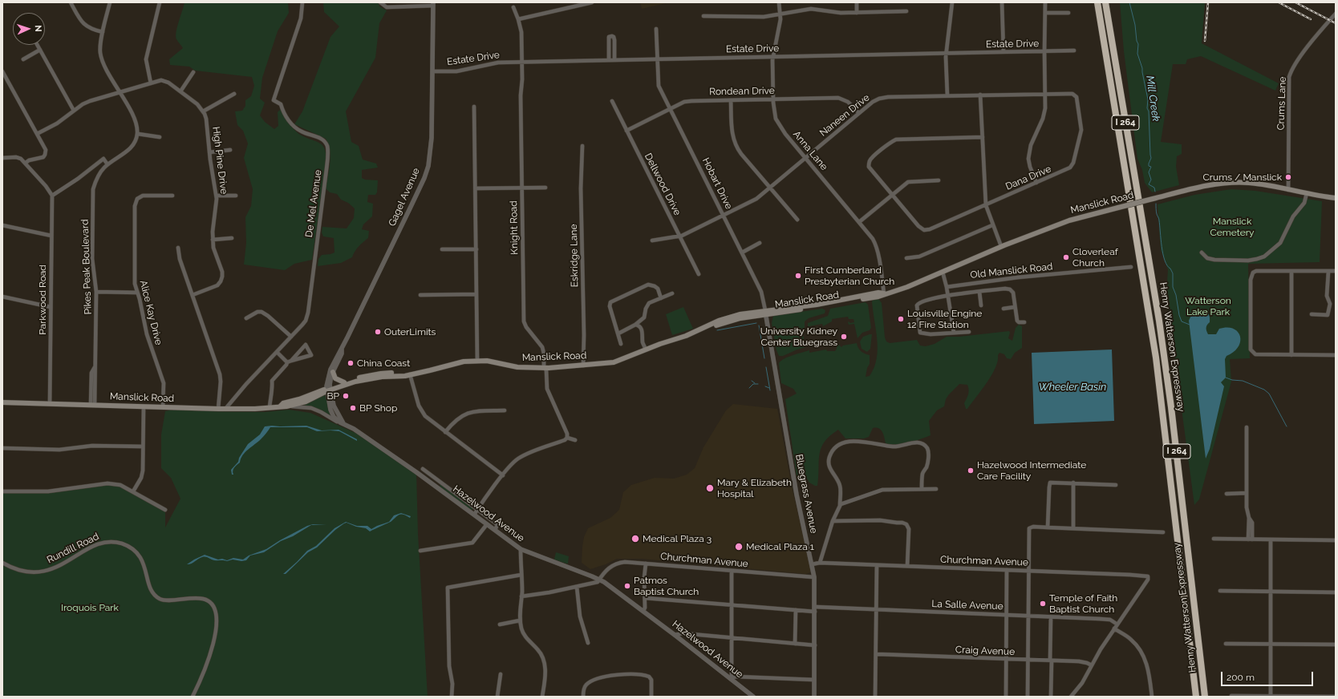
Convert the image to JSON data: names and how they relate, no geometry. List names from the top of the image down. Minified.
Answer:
{"streets":{"highway":["I 264","Henry Watterson Expressway"],"main road":["Manslick Road"],"street":["Estate Drive","Rondean Drive","Crums Lane","Naneen Drive","Anna Lane","High Pine Drive","Dana Drive","Hobart Drive","Dellwood Drive","Gagel Avenue","De Mel Avenue","Knight Road","Eskridge Lane","Pikes Peak Boulevard","Old Manslick Road","Parkwood Road","Alice Kay Drive","Bluegrass Avenue","Hazelwood Avenue","Rundill Road","Churchman Avenue","La Salle Avenue","Craig Avenue"]},"crossings":[["Estate Drive","Anna Lane"],["Estate Drive","Hobart Drive"],["Estate Drive","Gagel Avenue"],["Estate Drive","Knight Road"],["Rondean Drive","Naneen Drive"],["Rondean Drive","Anna Lane"],["Rondean Drive","Hobart Drive"],["Rondean Drive","Dellwood Drive"],["Crums Lane","Manslick Road"],["Naneen Drive","Anna Lane"],["Naneen Drive","Dana Drive"],["Naneen Drive","Hobart Drive"],["Naneen Drive","Dellwood Drive"],["I 264","Henry Watterson Expressway"],["Anna Lane","Manslick Road"],["Hobart Drive","Manslick Road"],["Hobart Drive","Bluegrass Avenue"],["Gagel Avenue","Manslick Road"],["Gagel Avenue","Hazelwood Avenue"],["Manslick Road","De Mel Avenue"],["Manslick Road","Knight Road"],["Manslick Road","Eskridge Lane"],["Manslick Road","Pikes Peak Boulevard"],["Manslick Road","Parkwood Road"],["Manslick Road","Alice Kay Drive"],["Manslick Road","Bluegrass Avenue"],["Manslick Road","Hazelwood Avenue"],["Bluegrass Avenue","Churchman Avenue"],["Bluegrass Avenue","La Salle Avenue"],["Hazelwood Avenue","Churchman Avenue"],["Churchman Avenue","La Salle Avenue"]],"water":["Mill Creek","Wheeler Basin"],"parks":["Manslick Cemetery","Watterson Lake Park","Iroquois Park"],"places":["Crums / Manslick","Cloverleaf Church","First Cumberland Presbyterian Church","Louisville Engine 12 Fire Station","OuterLimits","University Kidney Center Bluegrass","China Coast","BP","BP Shop","Hazelwood Intermediate Care Facility","Mary & Elizabeth Hospital","Medical Plaza 3","Medical Plaza 1","Patmos Baptist Church","Temple of Faith Baptist Church"],"scale_bar":"200 m","north":"right"}
